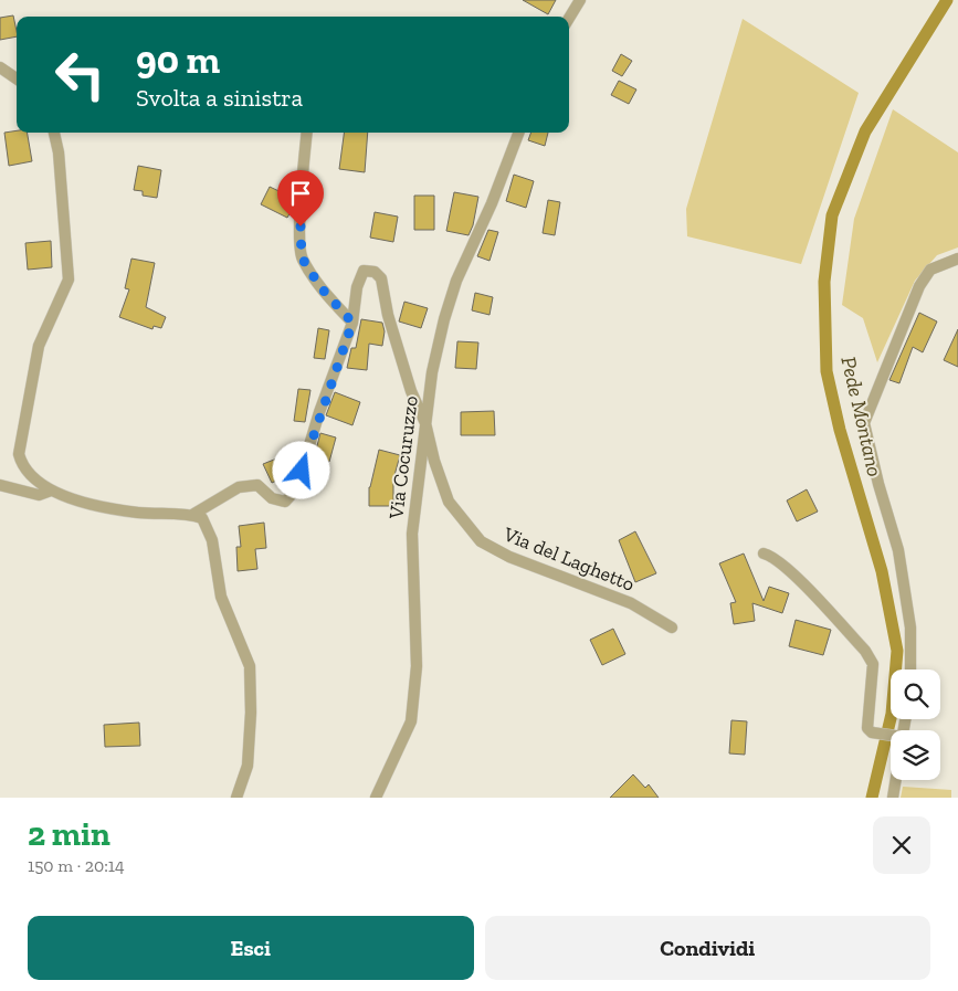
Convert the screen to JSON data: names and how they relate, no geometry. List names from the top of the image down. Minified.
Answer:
{"streets":{"street":["Via Cocuruzzo","Via del Laghetto"]},"crossings":[["Via Cocuruzzo","Via del Laghetto"]],"water":["Pede Montano"],"page":{"turn":["90 m","Svolta a sinistra"],"heading":["2 min","150 m · 20:14"],"buttons":["Esci","Condividi"]}}
